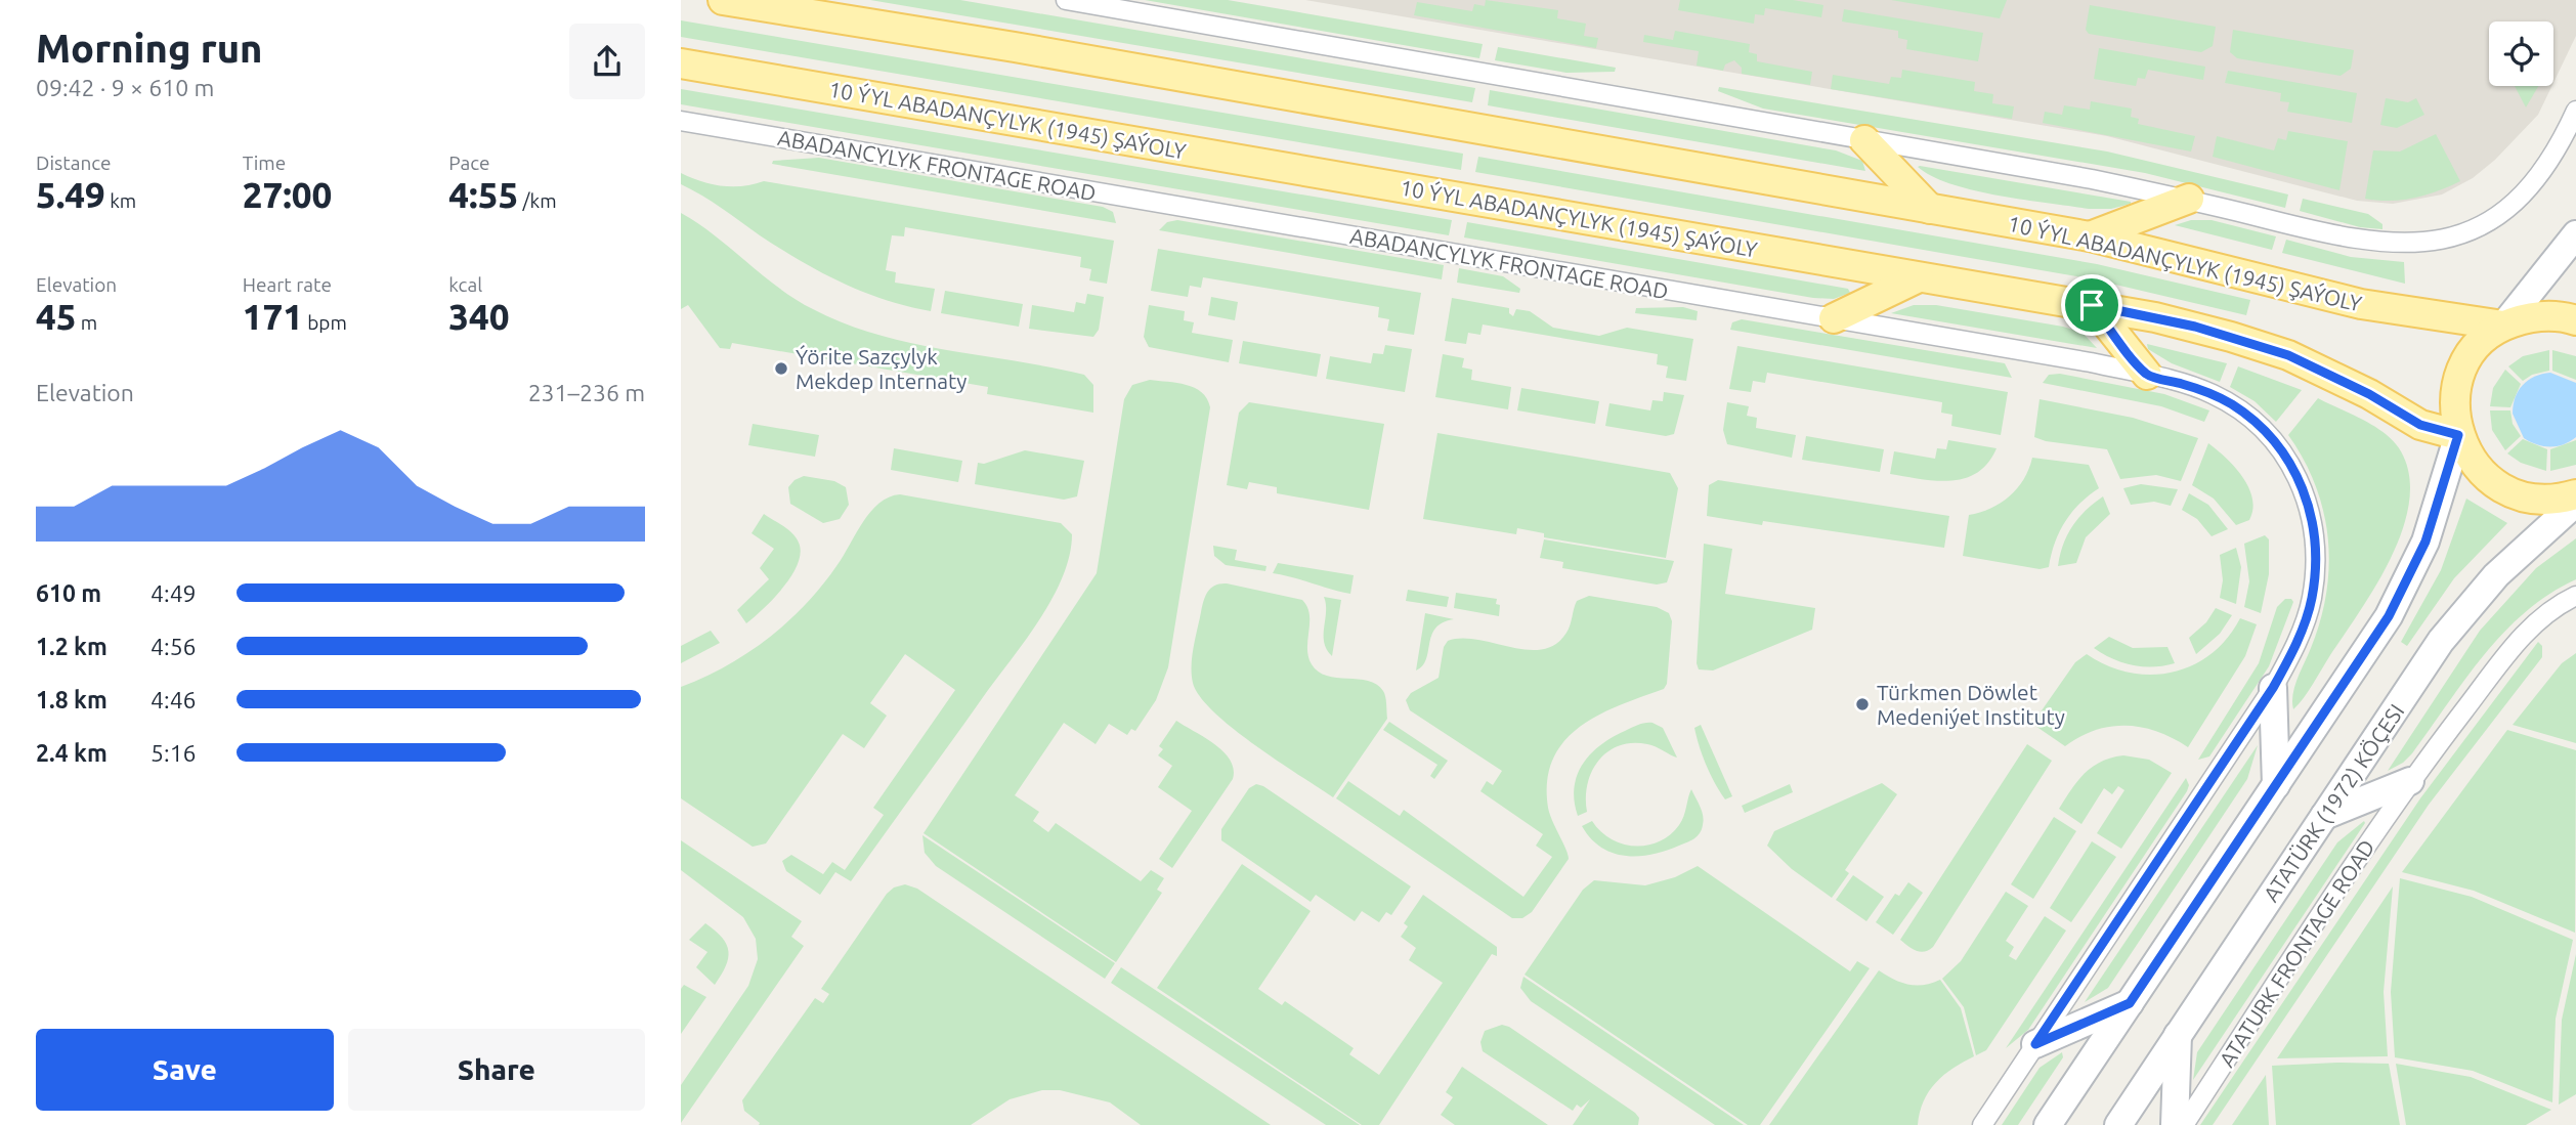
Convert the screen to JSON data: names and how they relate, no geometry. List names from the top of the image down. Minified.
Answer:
{"streets":{"main road":["10 ÝYL ABADANÇYLYK (1945) ŞAÝOLY","ATATÜRK (1972) KÖÇESI"],"street":["ABADANCYLYK FRONTAGE ROAD","ATATURK FRONTAGE ROAD"]},"places":["Ýörite Sazçylyk Mekdep Internaty","Türkmen Döwlet Medeniýet Instituty"],"page":{"heading":["Morning run","09:42 · 9 × 610 m"],"stats":[["Distance","5.49 km"],["Time","27:00"],["Pace","4:55 /km"],["Elevation","45 m"],["Heart rate","171 bpm"],["kcal","340"]],"chart":["Elevation","231–236 m"],"list":[{"name":"610 m","note":"4:49"},{"name":"1.2 km","note":"4:56"},{"name":"1.8 km","note":"4:46"},{"name":"2.4 km","note":"5:16"}],"buttons":["Save","Share"]}}
